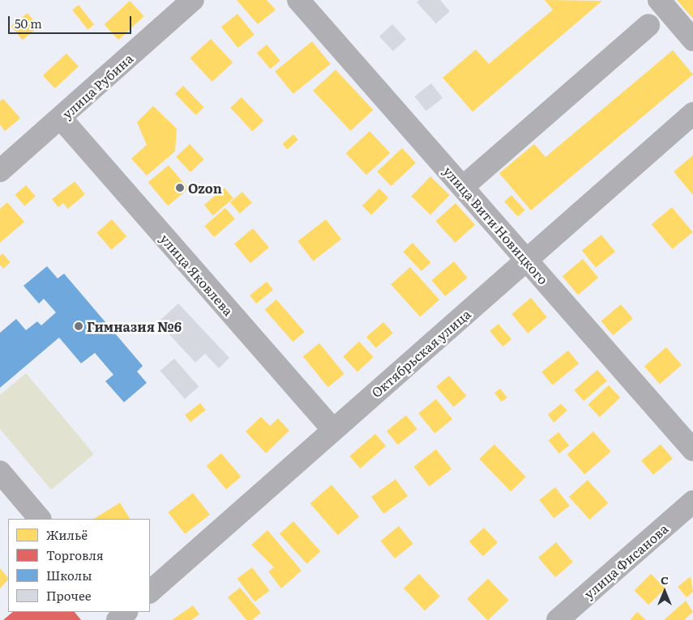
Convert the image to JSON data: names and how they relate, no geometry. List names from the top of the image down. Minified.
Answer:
{"streets":{"street":["улица Рубина","улица Вити Новицкого","улица Яковлева","Октябрьская улица","улица Фисанова"]},"crossings":[["улица Рубина","улица Яковлева"],["улица Вити Новицкого","Октябрьская улица"],["улица Яковлева","Октябрьская улица"]],"places":["Ozon","Гимназия №6"],"legend":["Жильё","Торговля","Школы","Прочее"],"scale_bar":"50 m","north":"top"}
